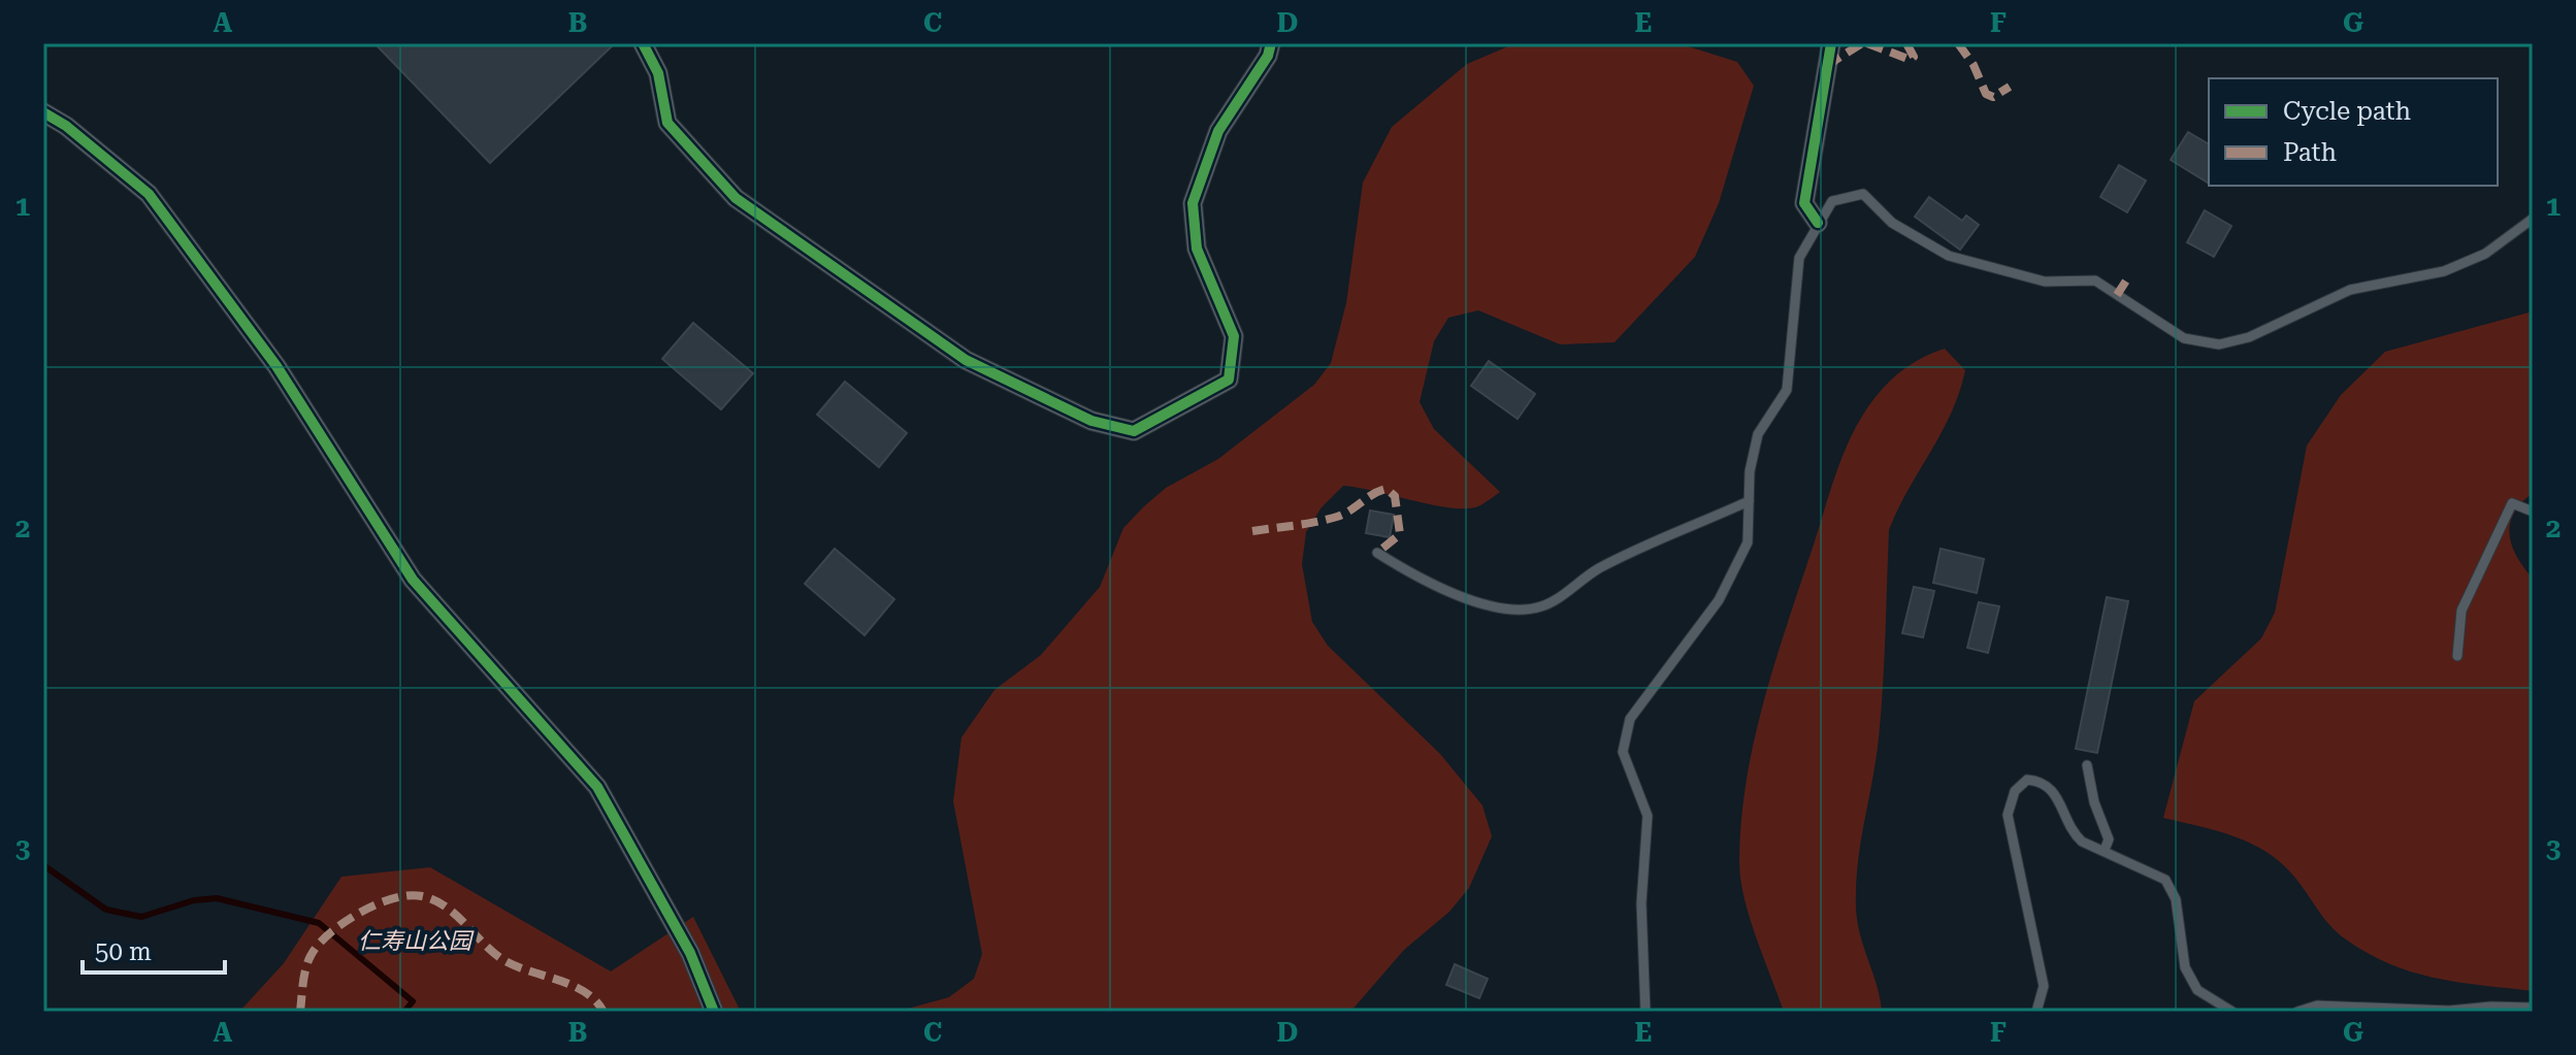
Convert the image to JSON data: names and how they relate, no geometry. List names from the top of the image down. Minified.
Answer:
{"parks":["仁寿山公园"],"legend":["Cycle path","Path"],"scale_bar":"50 m","grid":{"columns":["A","B","C","D","E","F","G"],"rows":["1","2","3"]}}
